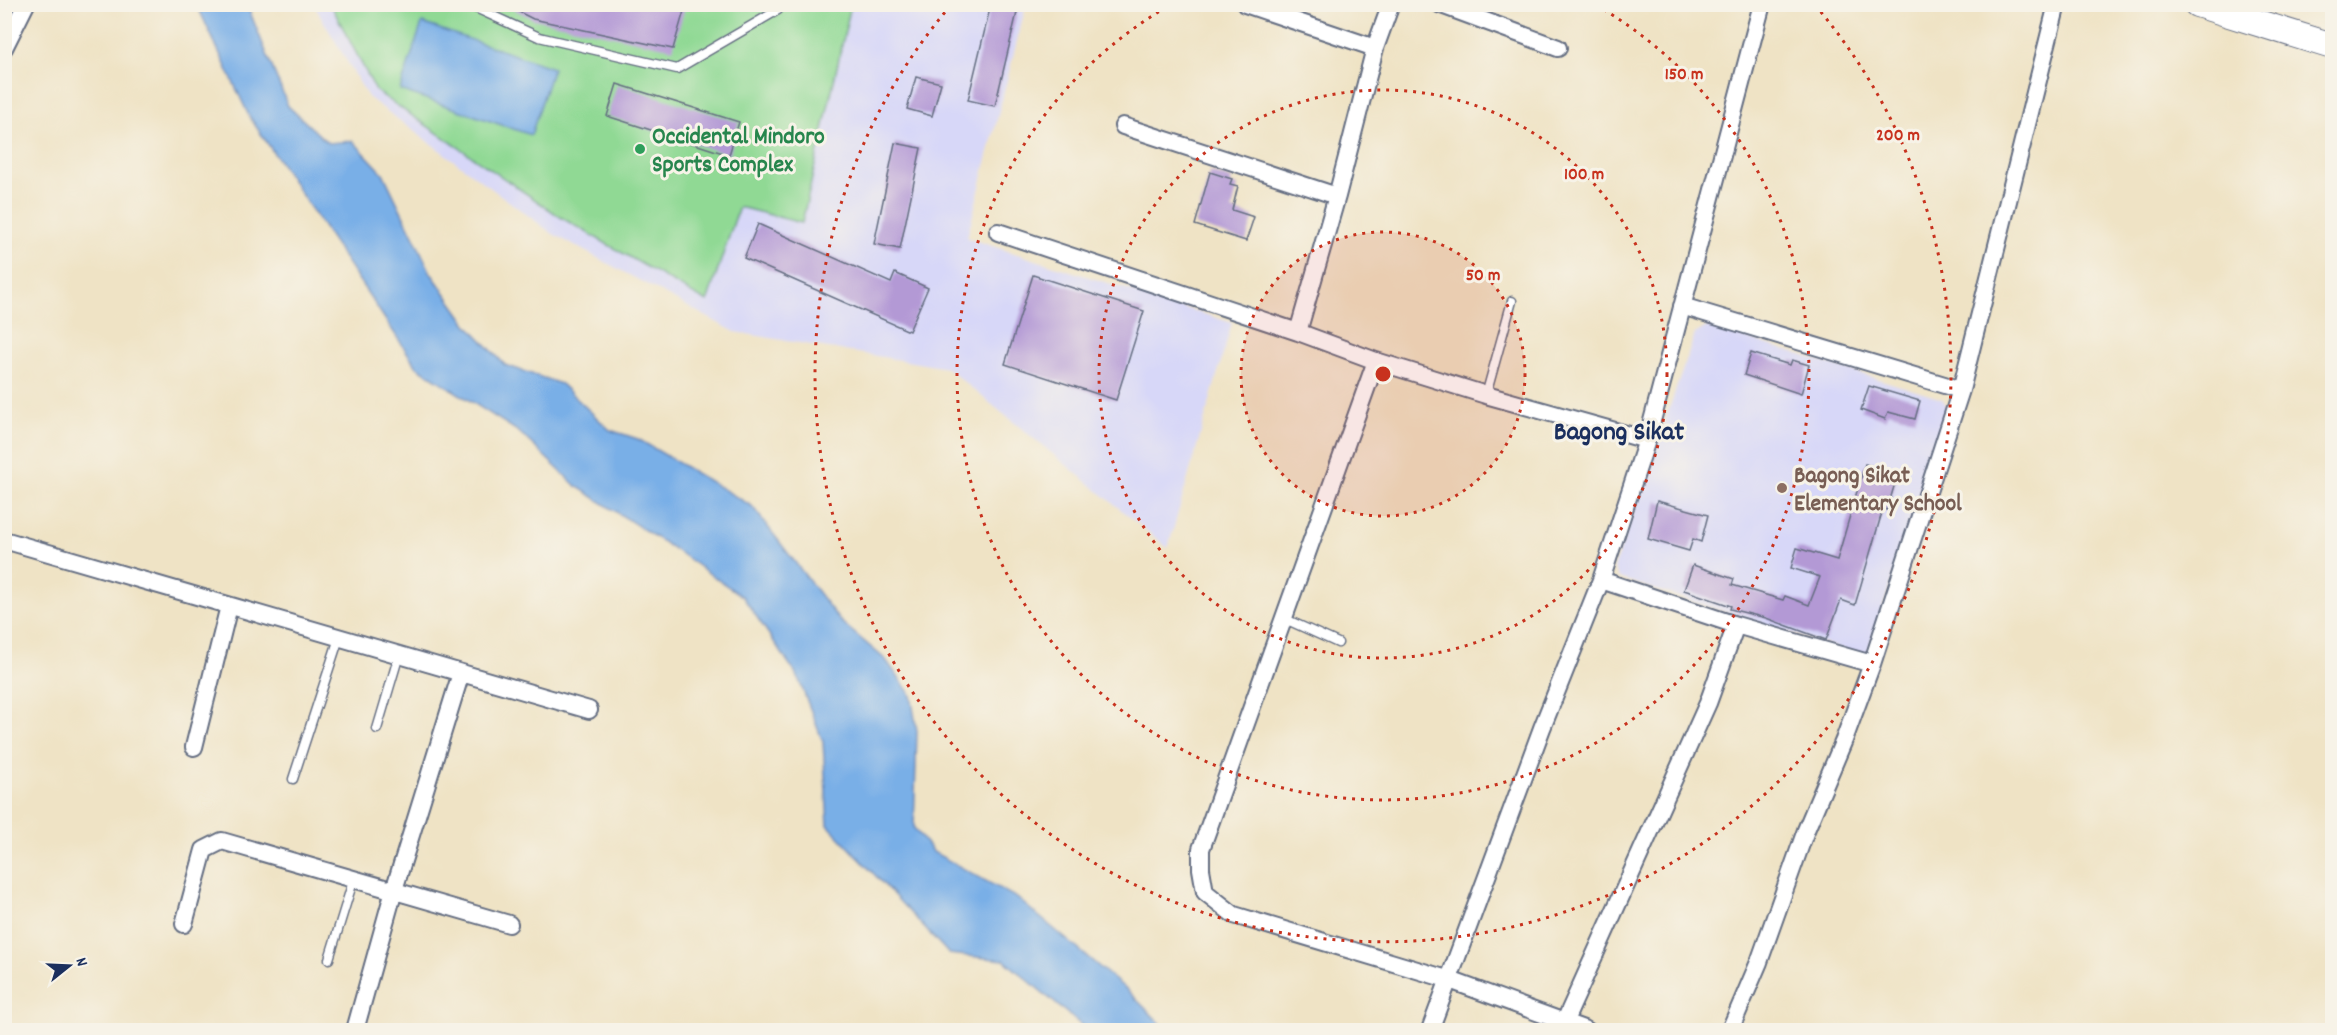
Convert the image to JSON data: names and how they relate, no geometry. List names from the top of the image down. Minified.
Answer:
{"districts":["Bagong Sikat"],"places":["Occidental Mindoro Sports Complex","Bagong Sikat Elementary School"],"north":"right","rings":["150 m","200 m","100 m","50 m"]}
